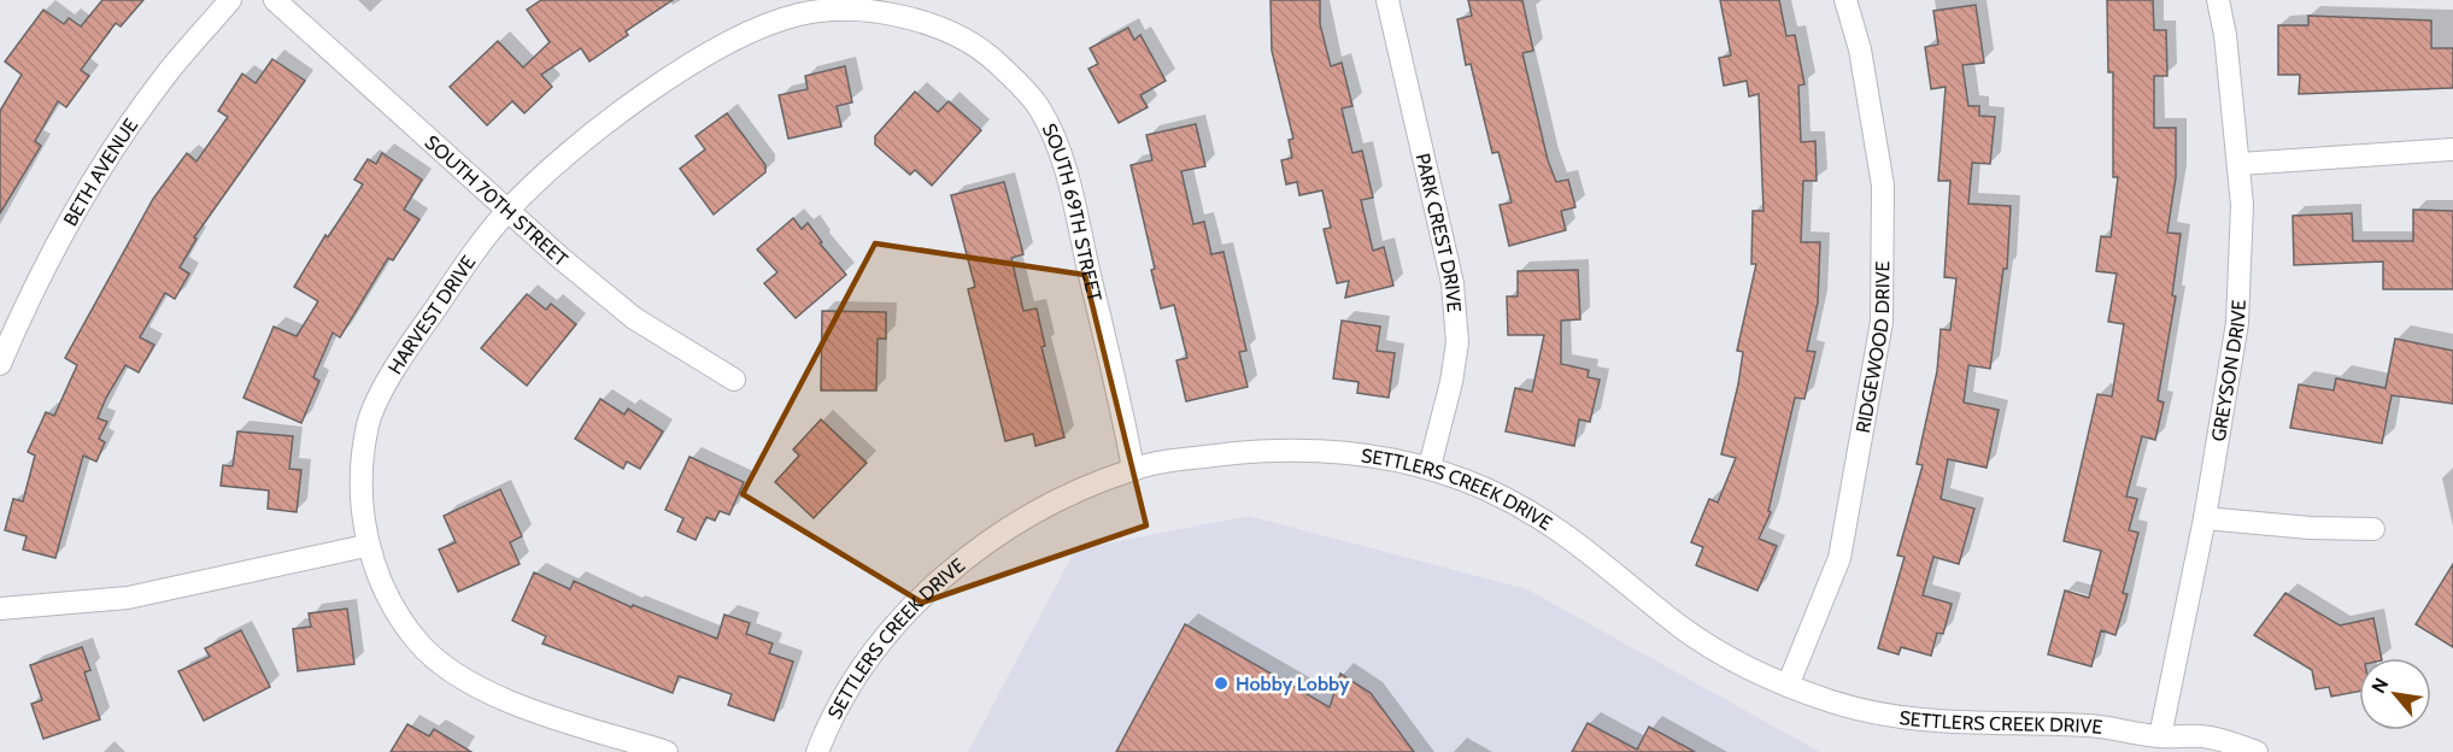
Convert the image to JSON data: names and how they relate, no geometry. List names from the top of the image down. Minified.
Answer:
{"streets":{"street":["BETH AVENUE","SOUTH 70TH STREET","SOUTH 69TH STREET","PARK CREST DRIVE","HARVEST DRIVE","RIDGEWOOD DRIVE","GREYSON DRIVE","SETTLERS CREEK DRIVE"]},"crossings":[["SOUTH 70TH STREET","HARVEST DRIVE"],["SOUTH 69TH STREET","HARVEST DRIVE"],["SOUTH 69TH STREET","SETTLERS CREEK DRIVE"],["PARK CREST DRIVE","SETTLERS CREEK DRIVE"],["RIDGEWOOD DRIVE","SETTLERS CREEK DRIVE"],["GREYSON DRIVE","SETTLERS CREEK DRIVE"]],"places":["Hobby Lobby"],"north":"top left"}
